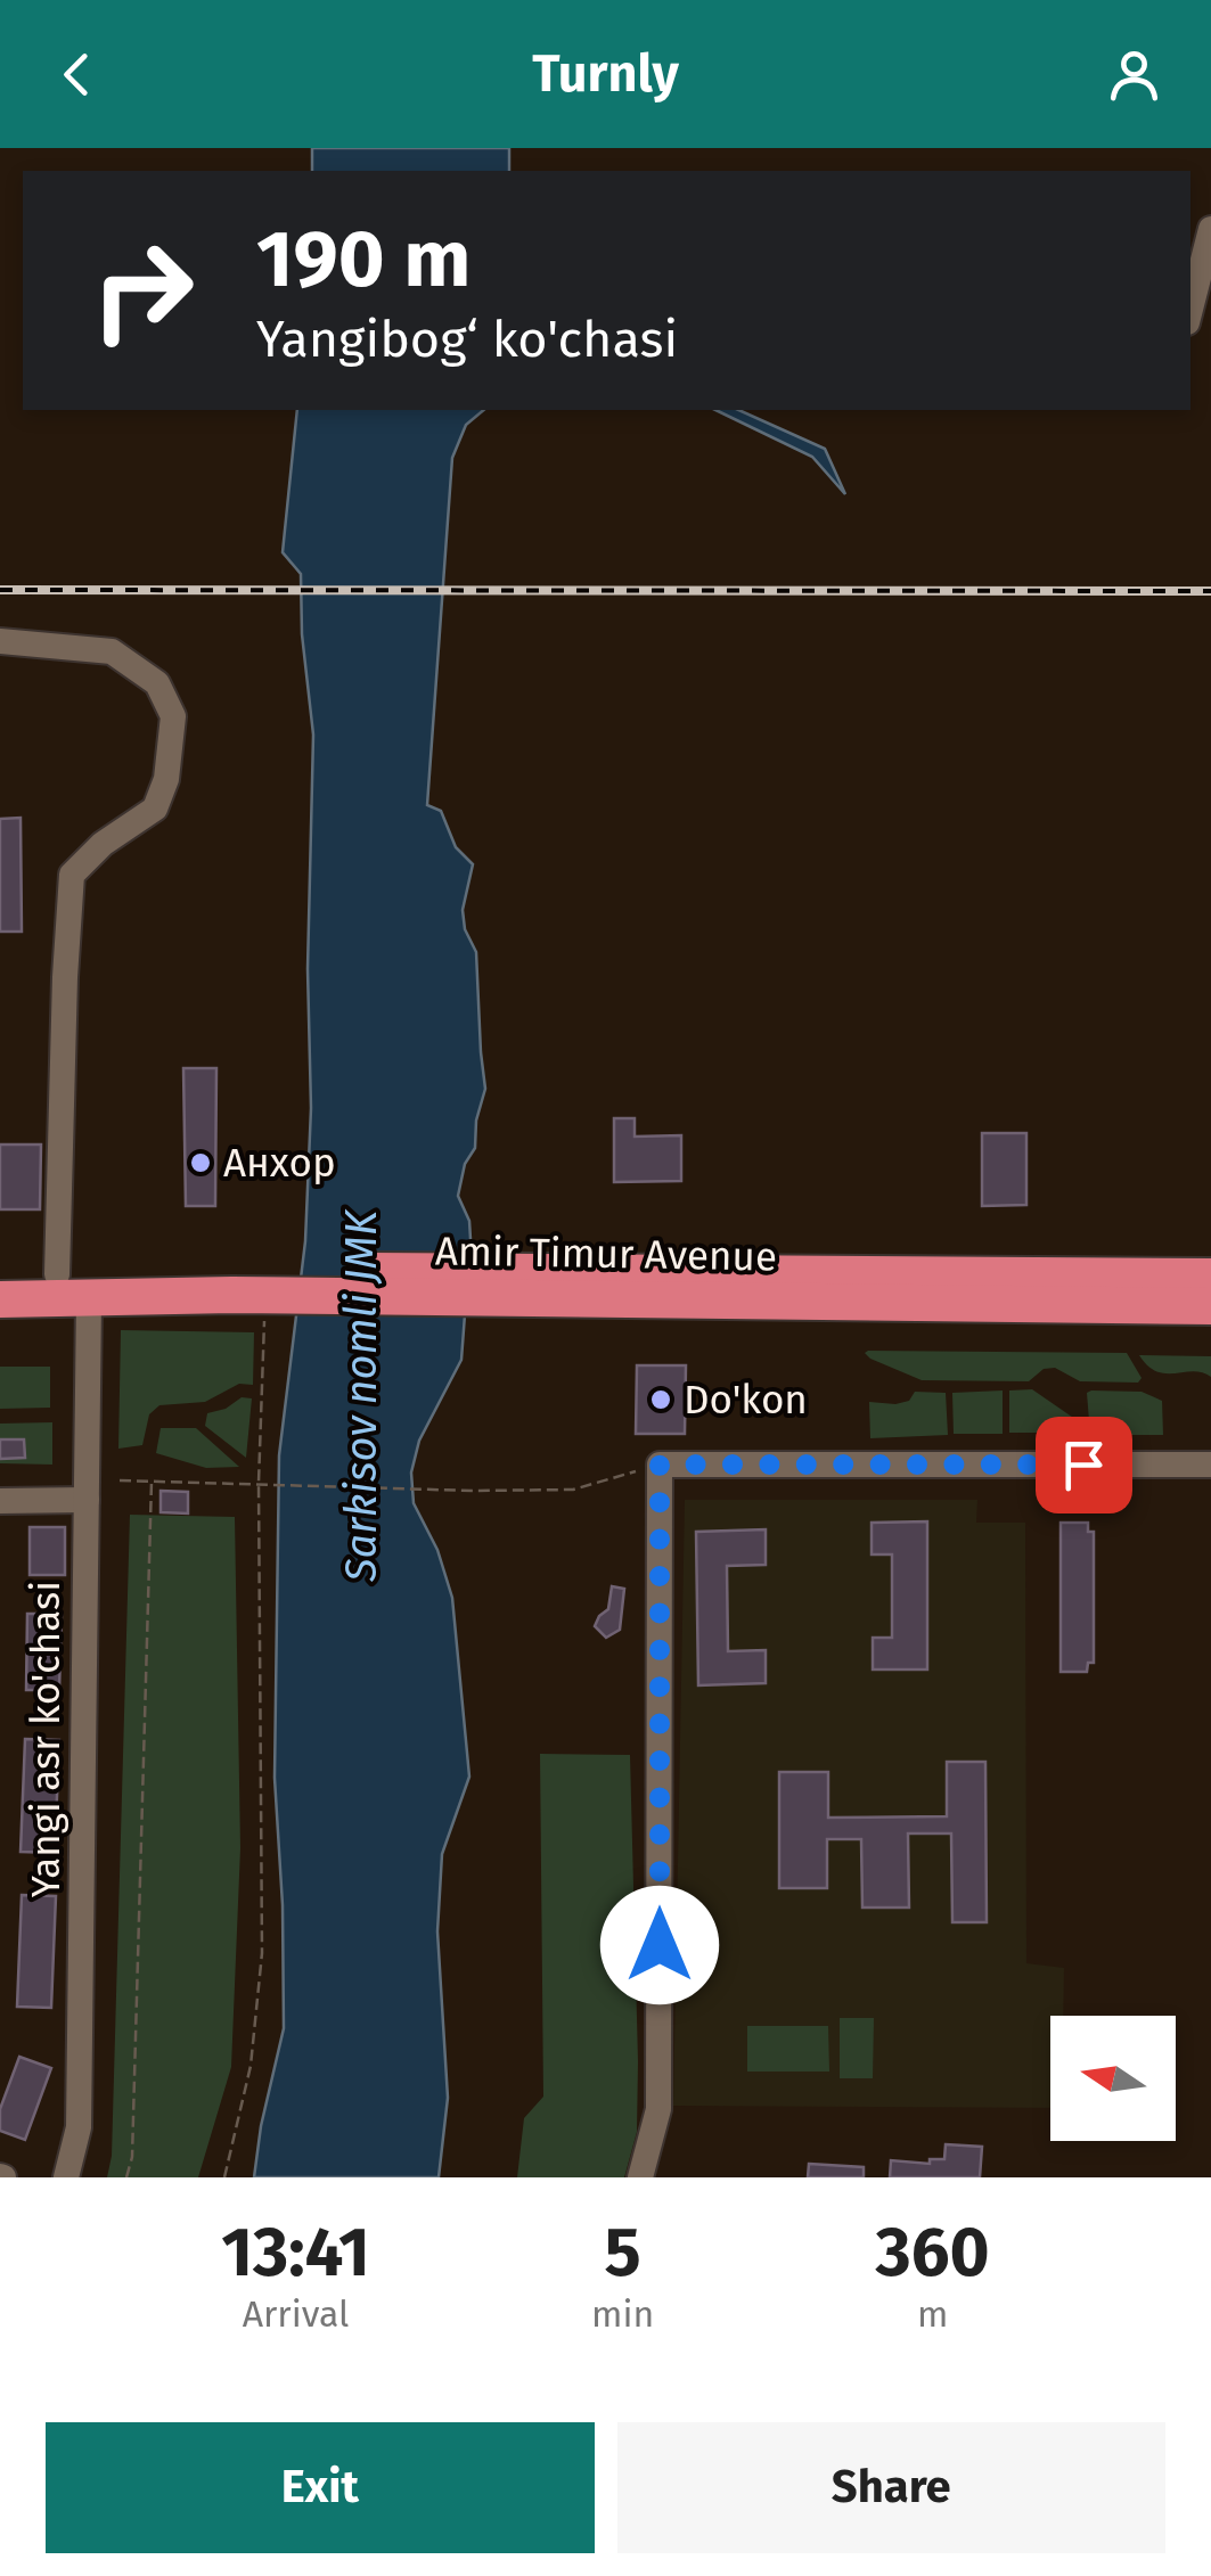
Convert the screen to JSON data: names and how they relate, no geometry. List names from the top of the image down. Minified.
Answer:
{"streets":{"highway":["Amir Timur Avenue"],"street":["Yangi asr ko'chasi"]},"crossings":[["Amir Timur Avenue","Yangi asr ko'chasi"]],"water":["Sarkisov nomli JMK"],"places":["Анхор","Do'kon"],"north":"left","page":{"header":"Turnly","turn":["190 m","Yangibog‘ ko'chasi"],"eta":["13:41","Arrival","5","min","360","m"],"buttons":["Exit","Share"]}}
